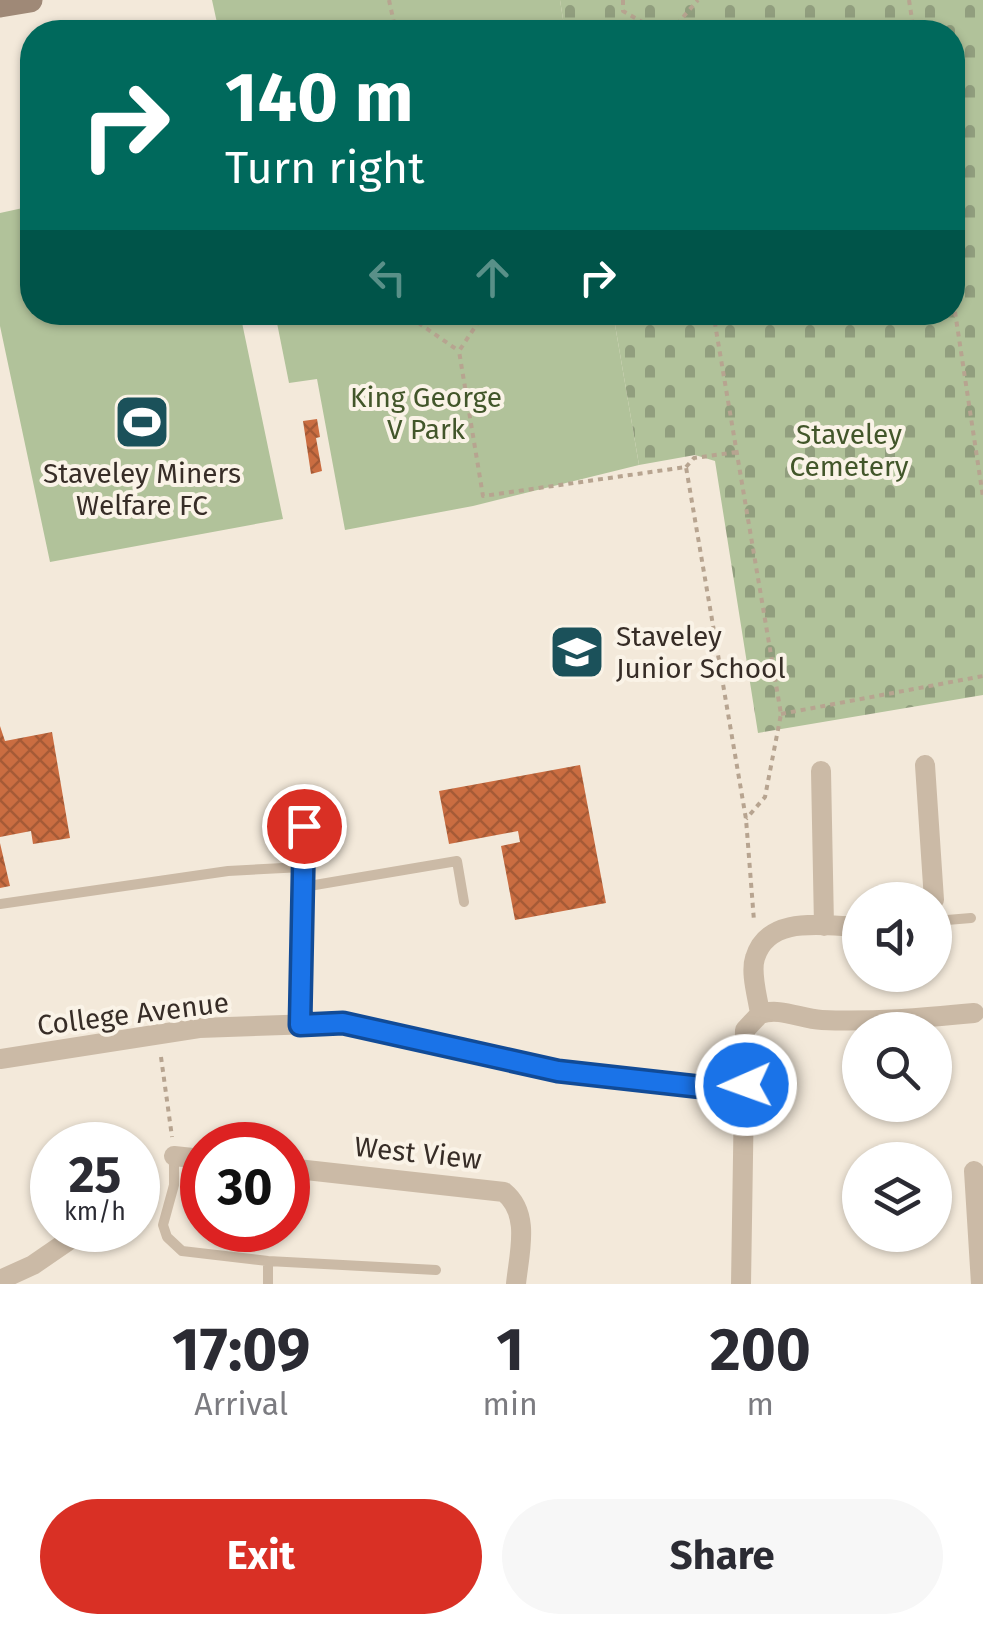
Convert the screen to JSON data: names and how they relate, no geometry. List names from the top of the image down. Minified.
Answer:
{"streets":{"street":["College Avenue","West View"]},"parks":["King George V Park","Staveley Cemetery"],"places":{"sports":["Staveley Miners Welfare FC"],"school or university":["Staveley Junior School"]},"page":{"turn":["140 m","Turn right"],"speed":"25 km/h","limit":"30","eta":["17:09","Arrival","1","min","200","m"],"buttons":["Exit","Share"]}}
